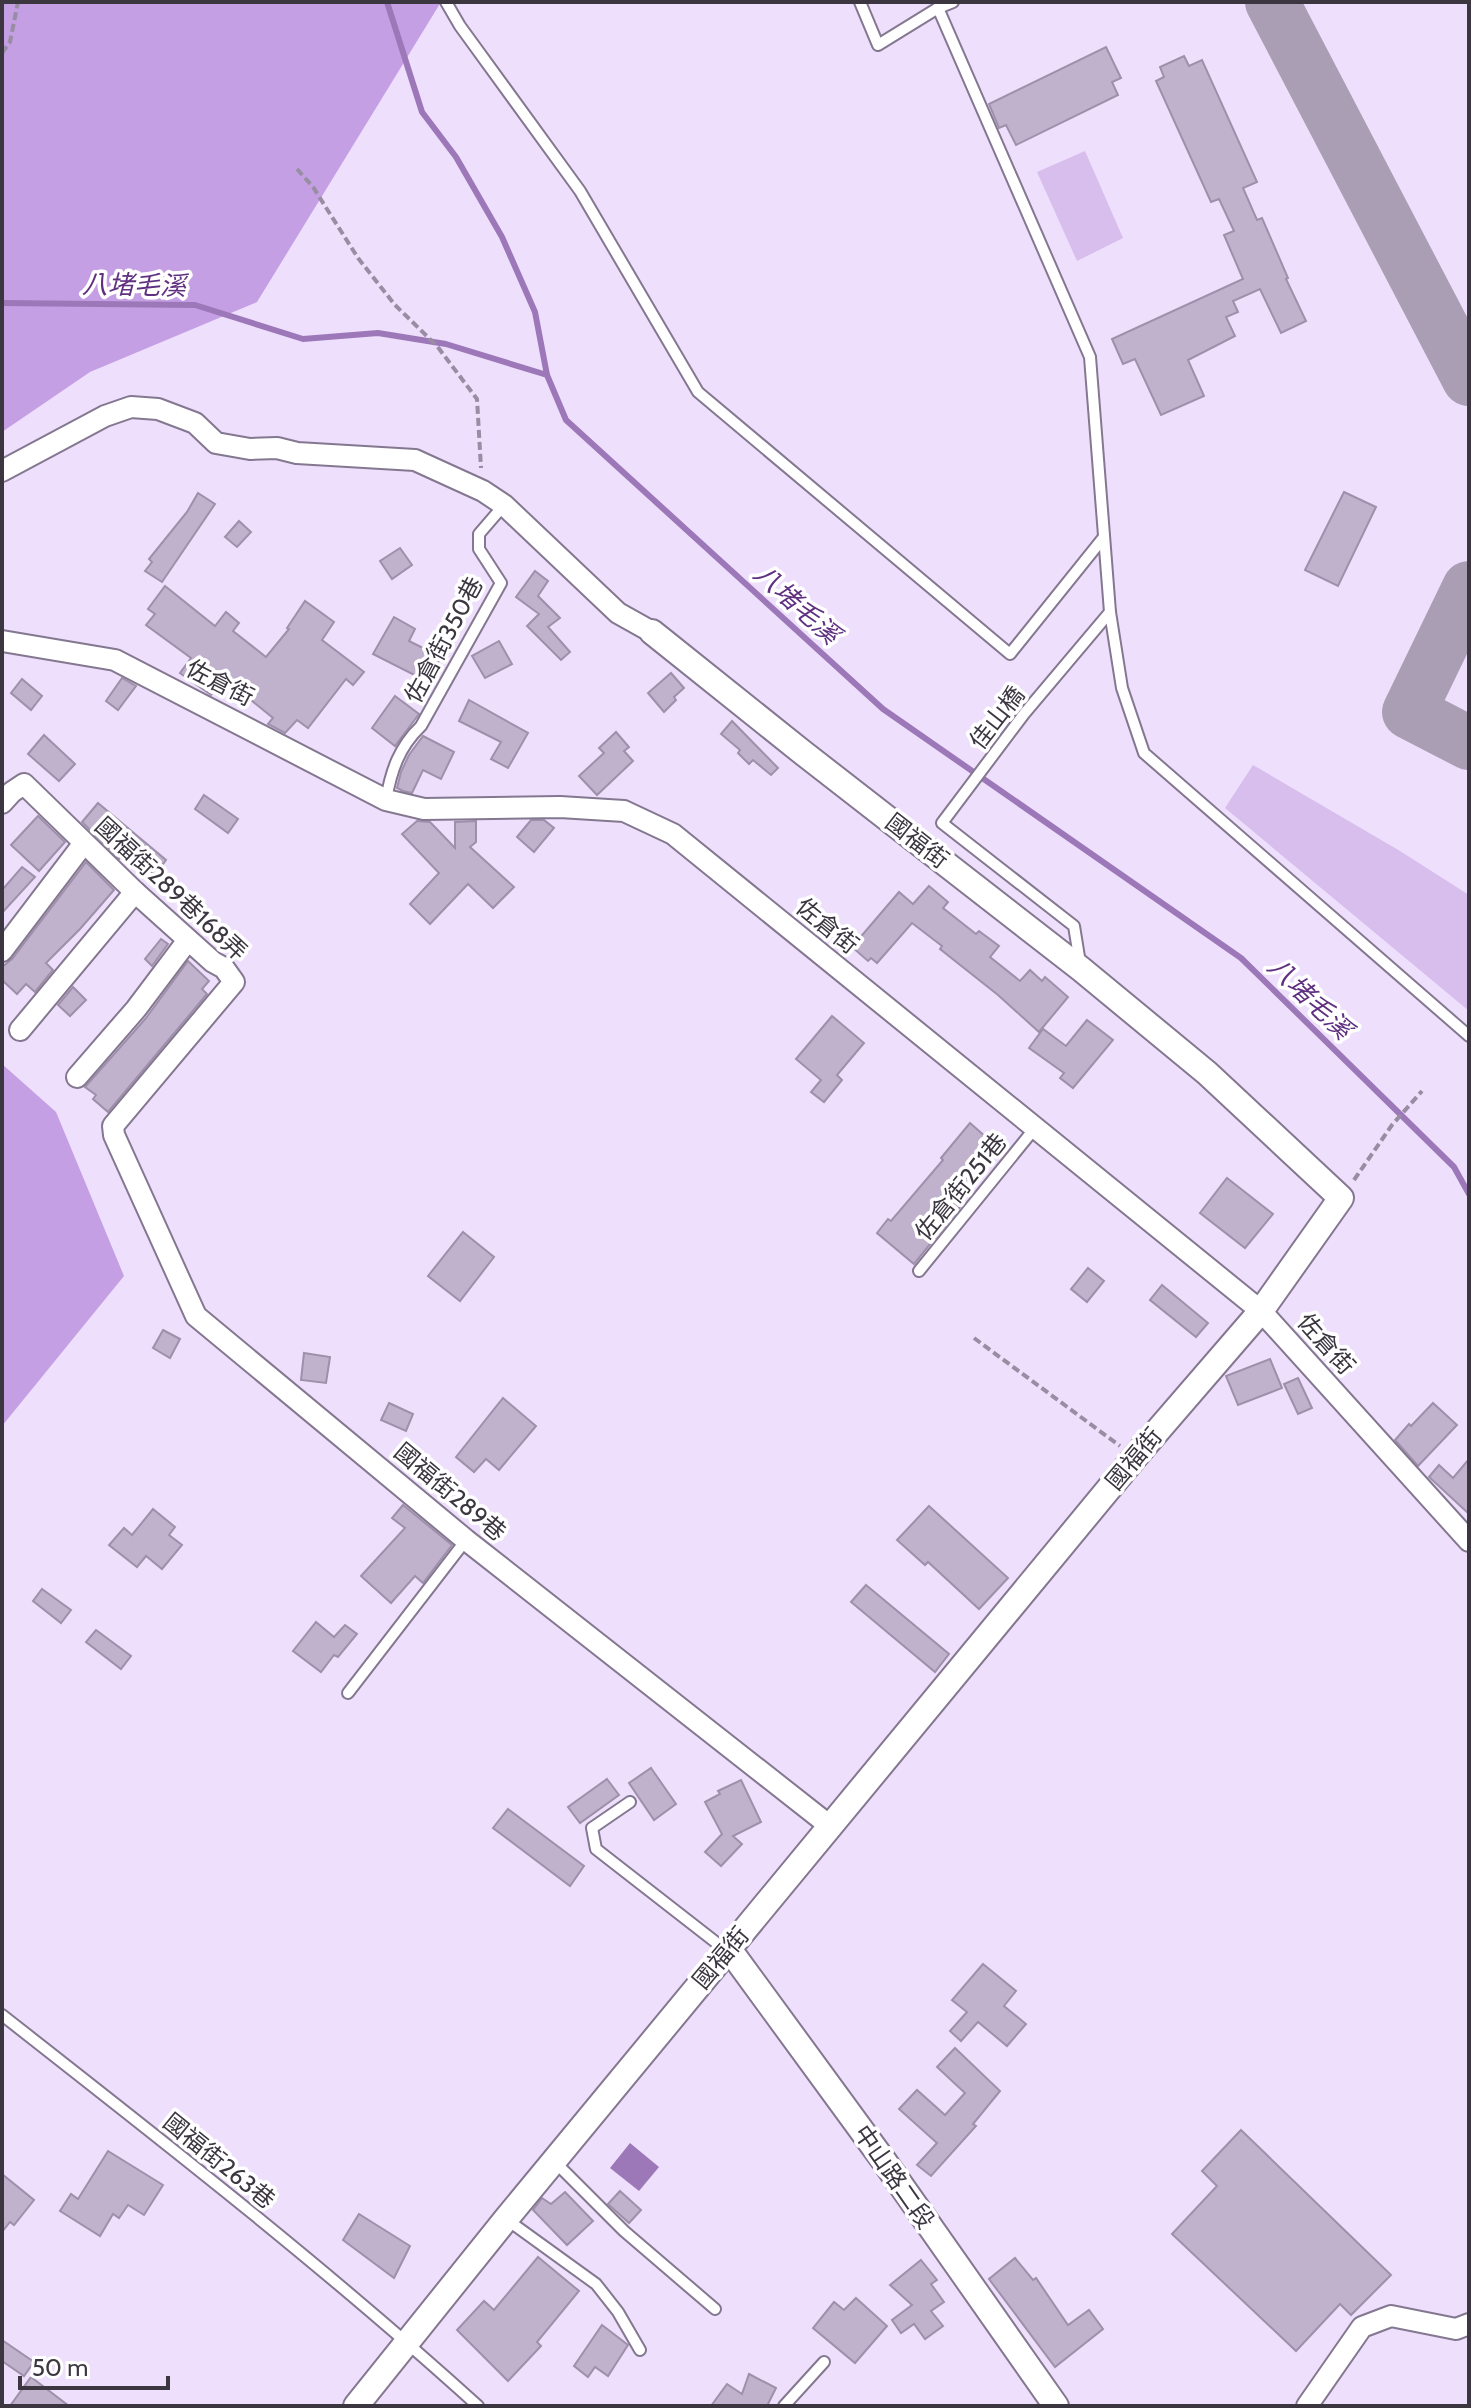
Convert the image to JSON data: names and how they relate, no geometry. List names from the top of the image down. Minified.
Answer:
{"streets":{"street":["佐倉街","國福街","國福街289巷168弄","國福街289巷","中山路二段"],"lane":["佐倉街350巷","佳山橋","佐倉街251巷","國福街263巷"]},"crossings":[["佐倉街350巷","佐倉街"],["佐倉街","國福街"],["佐倉街","佐倉街251巷"],["佳山橋","國福街"],["國福街","國福街289巷"],["國福街","國福街263巷"],["國福街","中山路二段"],["國福街289巷168弄","國福街289巷"]],"water":["八堵毛溪"],"scale_bar":"50 m"}
